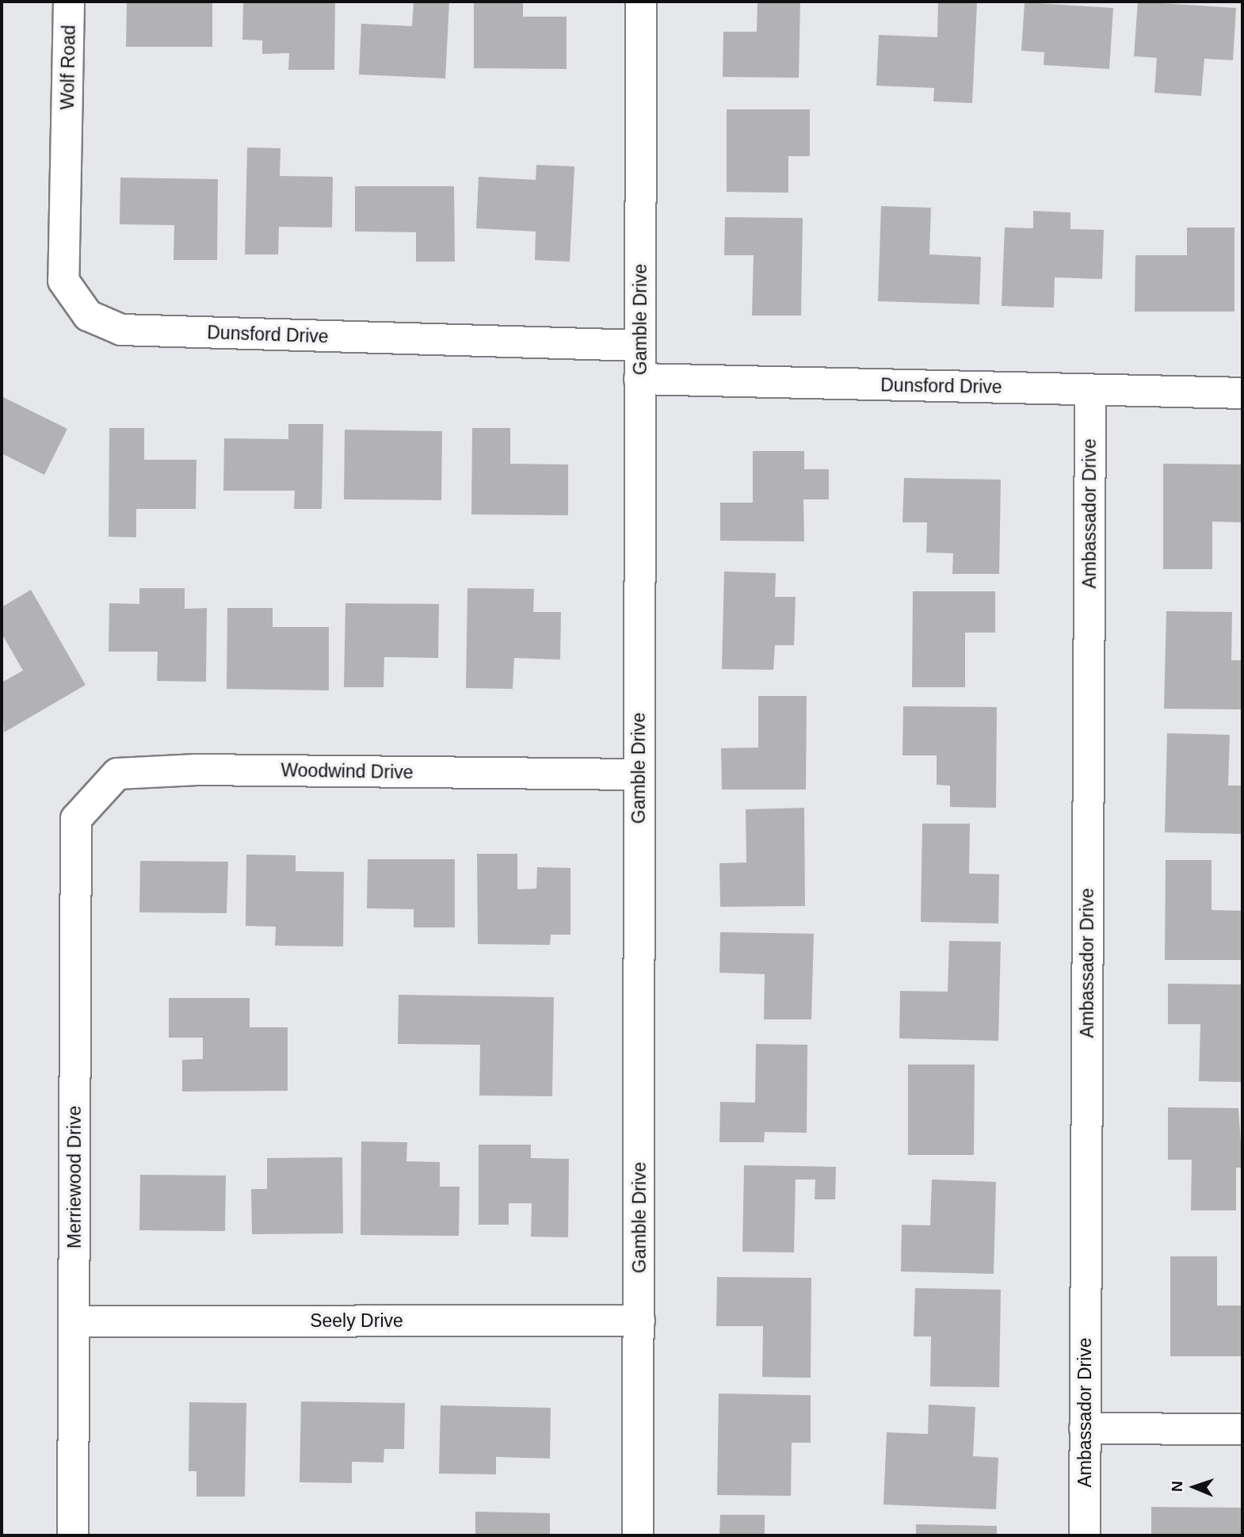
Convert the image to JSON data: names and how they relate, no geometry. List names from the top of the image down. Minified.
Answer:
{"streets":{"street":["Wolf Road","Gamble Drive","Dunsford Drive","Ambassador Drive","Woodwind Drive","Merriewood Drive","Seely Drive"]},"crossings":[["Wolf Road","Dunsford Drive"],["Gamble Drive","Dunsford Drive"],["Gamble Drive","Woodwind Drive"],["Gamble Drive","Seely Drive"],["Dunsford Drive","Ambassador Drive"],["Woodwind Drive","Merriewood Drive"],["Merriewood Drive","Seely Drive"]],"north":"left"}
